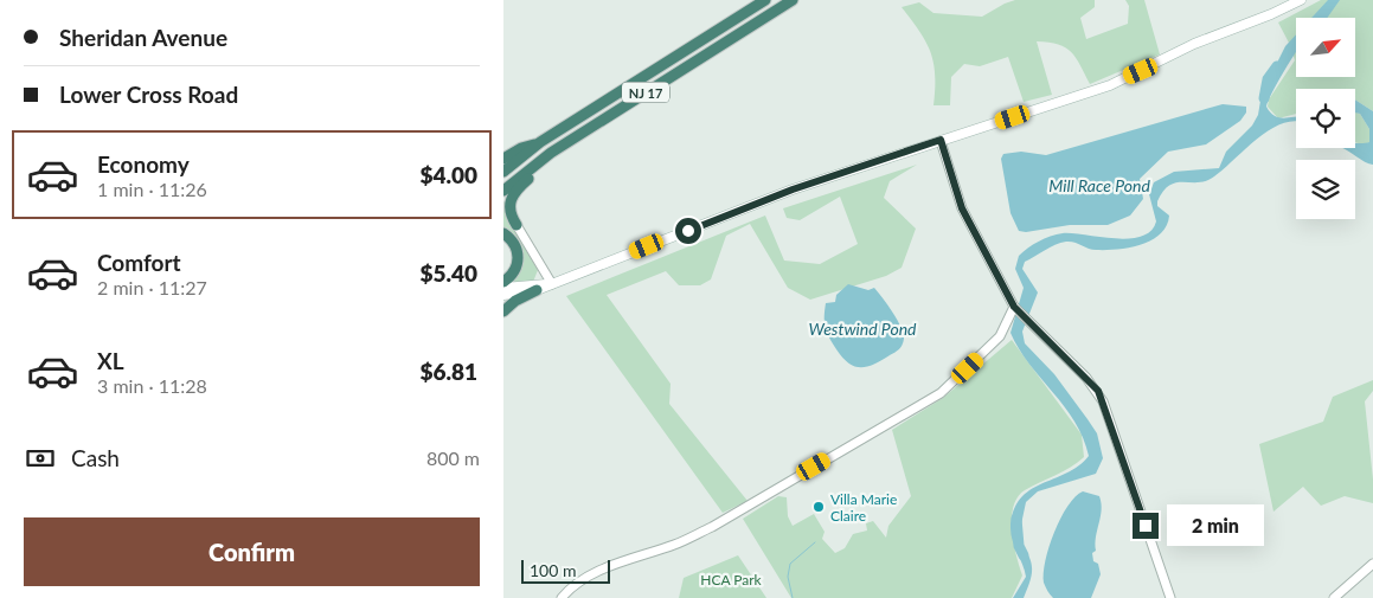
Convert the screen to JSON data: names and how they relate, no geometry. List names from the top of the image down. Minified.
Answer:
{"streets":{"highway":["NJ 17"]},"water":["Mill Race Pond","Westwind Pond"],"parks":["HCA Park"],"places":["Villa Marie Claire"],"scale_bar":"100 m","north":"top right","page":{"banner":["Sheridan Avenue","Lower Cross Road"],"list":[{"name":"Economy","note":"1 min · 11:26","value":"$4.00"},{"name":"Comfort","note":"2 min · 11:27","value":"$5.40"},{"name":"XL","note":"3 min · 11:28","value":"$6.81"}],"pay":["Cash","800 m"],"bubble":"2 min","buttons":"Confirm","scale":"100 m"}}
